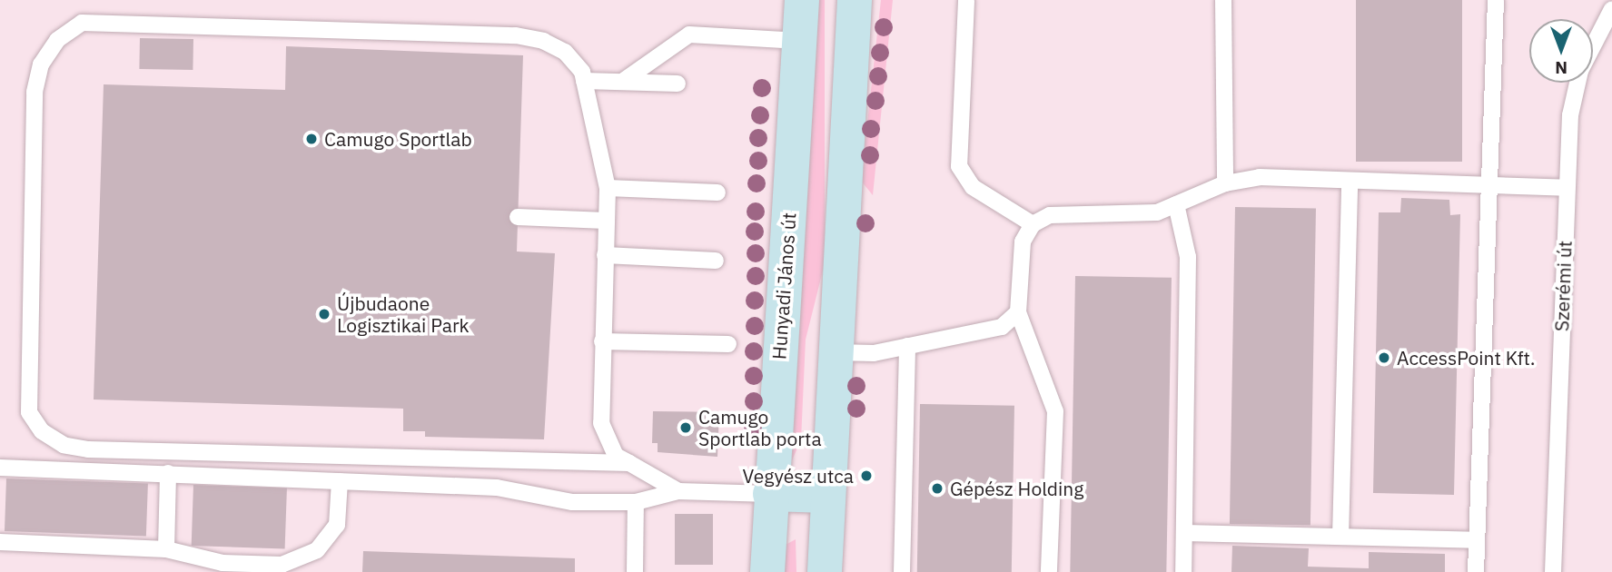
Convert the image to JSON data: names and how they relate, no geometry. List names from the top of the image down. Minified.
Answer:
{"streets":{"main road":["Hunyadi János út"],"lane":["Szerémi út"]},"places":["Camugo Sportlab","Újbudaone Logisztikai Park","AccessPoint Kft.","Camugo Sportlab porta","Vegyész utca","Gépész Holding"],"north":"bottom"}
